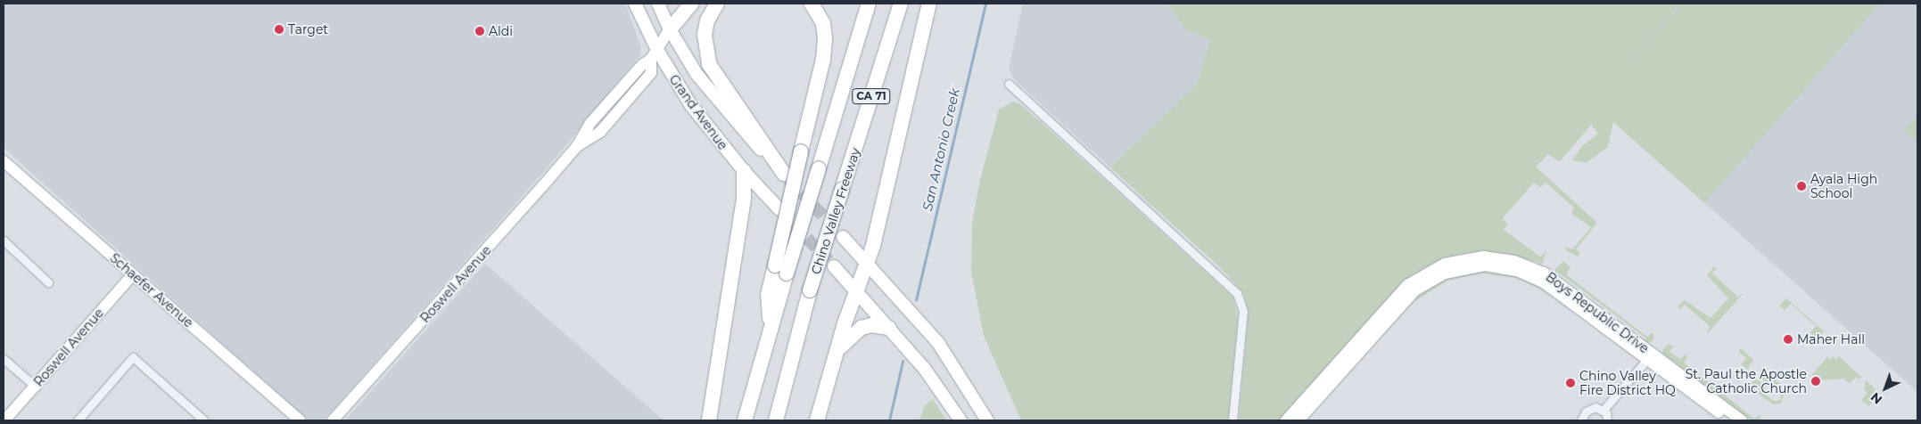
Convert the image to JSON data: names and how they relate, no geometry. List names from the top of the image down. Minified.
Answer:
{"streets":{"highway":["CA 71","Chino Valley Freeway"],"main road":["Grand Avenue","Roswell Avenue","Schaefer Avenue","Boys Republic Drive"]},"crossings":[["Grand Avenue","Roswell Avenue"],["Roswell Avenue","Schaefer Avenue"]],"water":["San Antonio Creek"],"places":["Target","Aldi","Ayala High School","Maher Hall","St. Paul the Apostle Catholic Church","Chino Valley Fire District HQ"],"north":"bottom left"}
